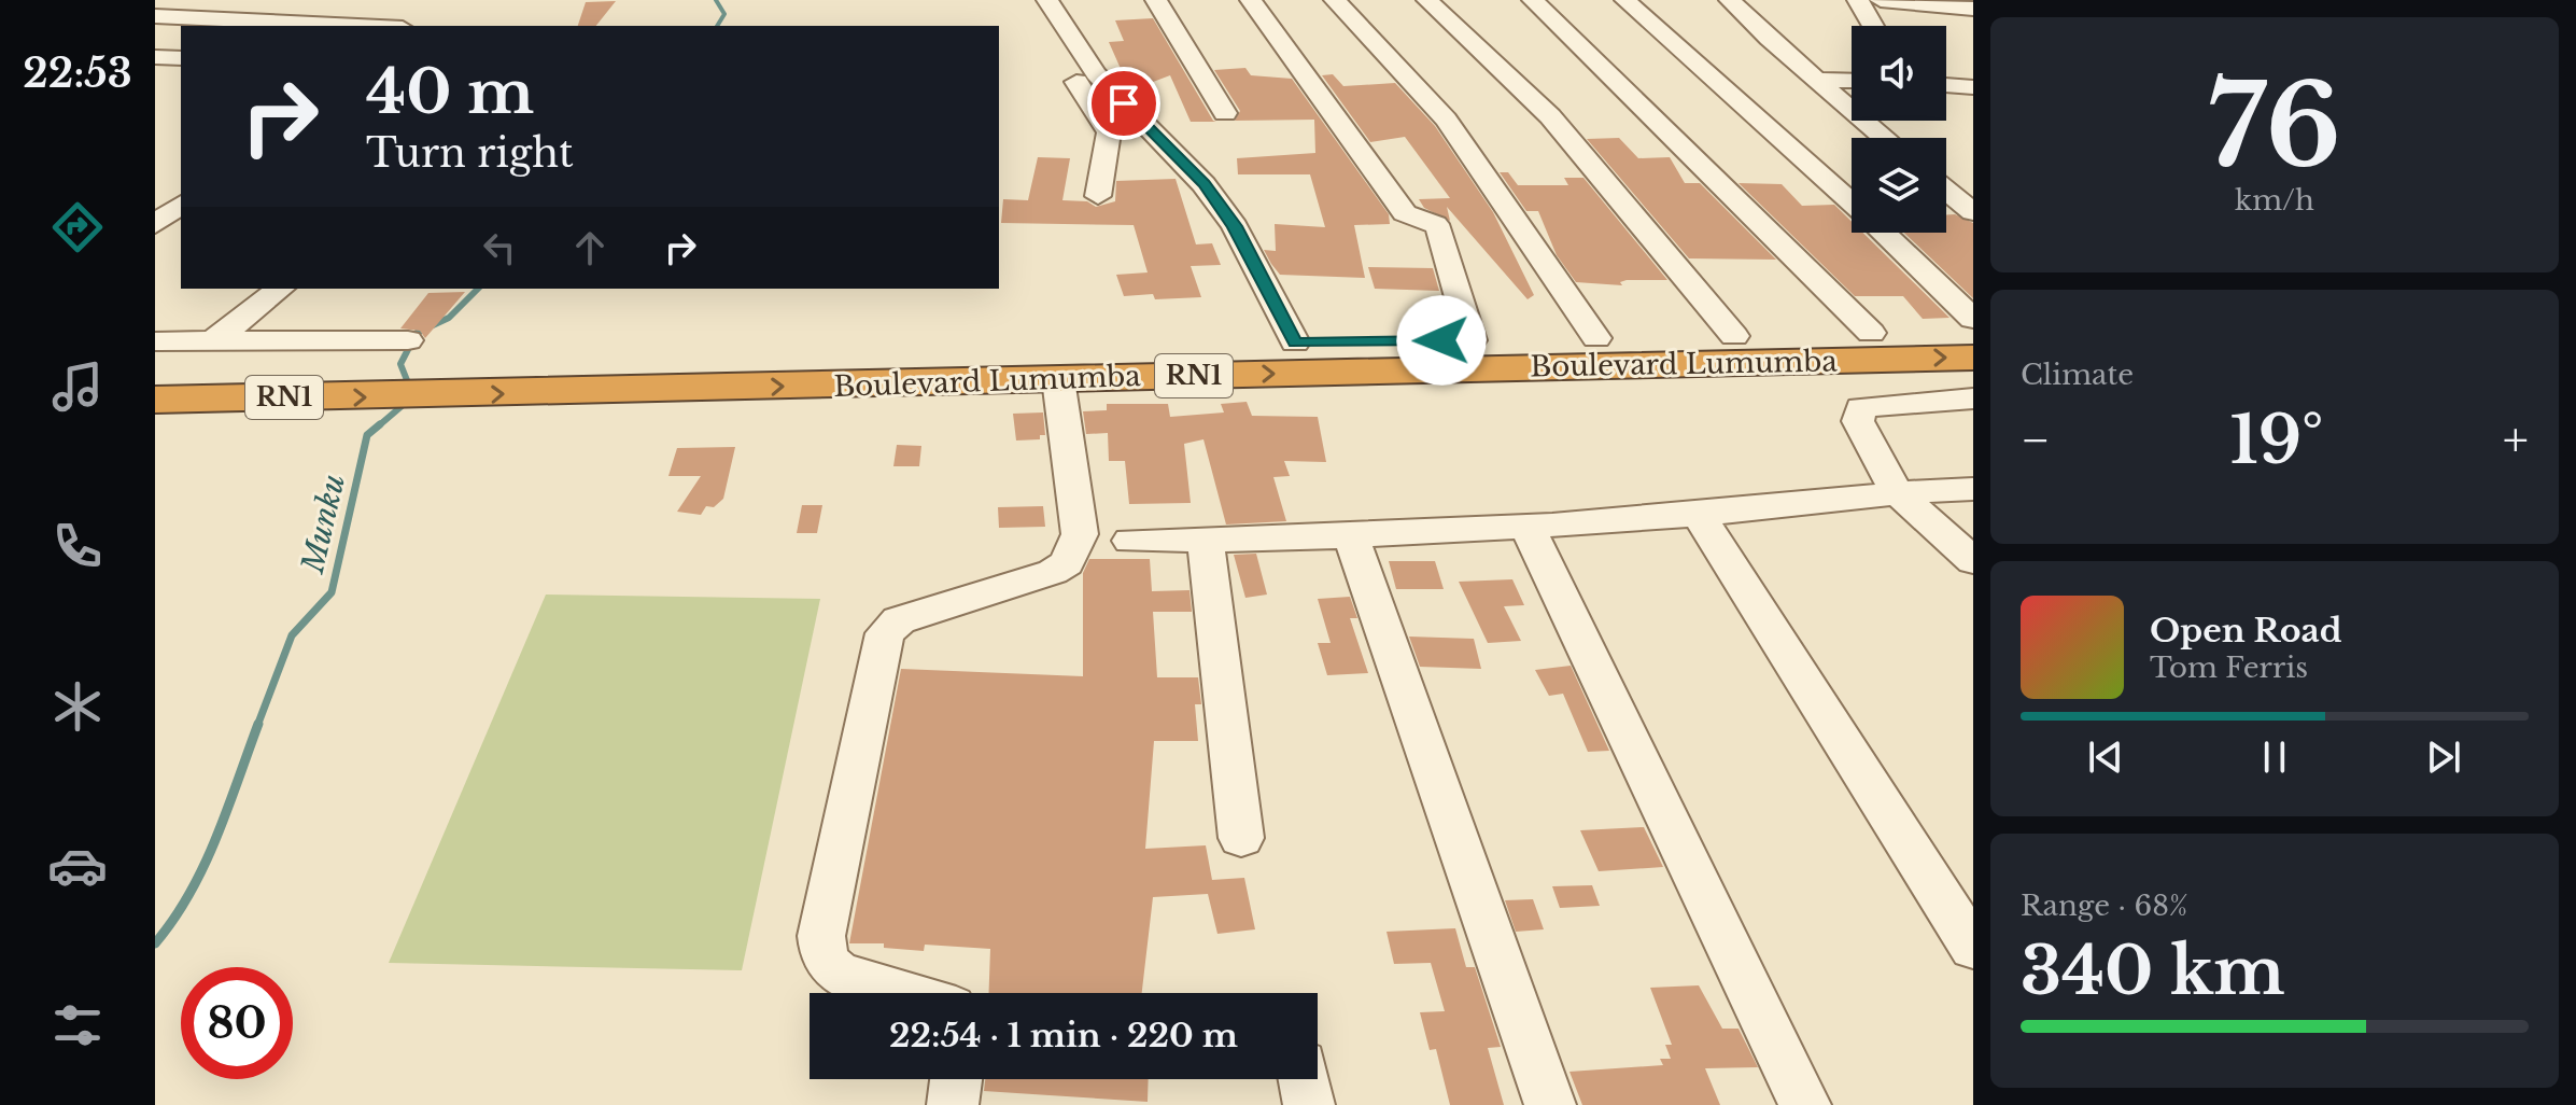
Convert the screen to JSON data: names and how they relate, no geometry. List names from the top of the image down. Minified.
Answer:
{"streets":{"highway":["Boulevard Lumumba","RN1"]},"water":["Munku"],"page":{"tabs":"22:53","tile":[["76","km/h"],"Climate",["Range · 68%","340 km"]],"turn":["40 m","Turn right"],"heat":["−","19°","+"],"song":["Open Road","Tom Ferris"],"limit":"80","trip":"22:54 · 1 min · 220 m"}}
